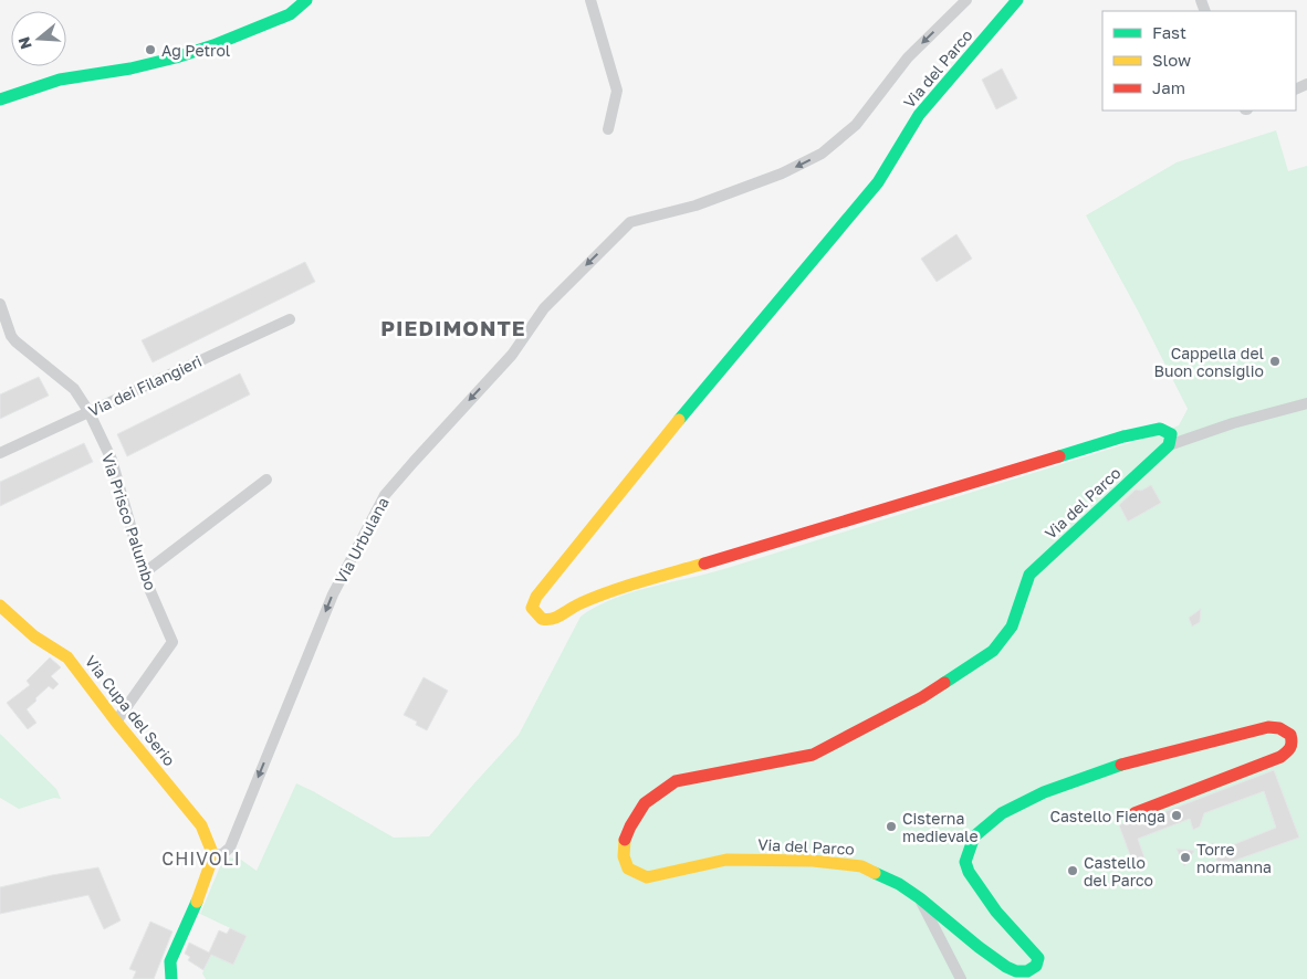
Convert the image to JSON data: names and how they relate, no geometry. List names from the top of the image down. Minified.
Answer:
{"streets":{"street":["Via del Parco","Via dei Filangieri","Via Prisco Palumbo","Via Urbulana","Via Cupa del Serio"]},"crossings":[["Via dei Filangieri","Via Prisco Palumbo"],["Via Prisco Palumbo","Via Cupa del Serio"],["Via Urbulana","Via Cupa del Serio"]],"one_way":["Via Urbulana"],"districts":["PIEDIMONTE","CHIVOLI"],"places":["Ag Petrol","Cappella del Buon consiglio","Castello Fienga","Cisterna medievale","Torre normanna","Castello del Parco"],"legend":["Fast","Slow","Jam"],"north":"left"}
